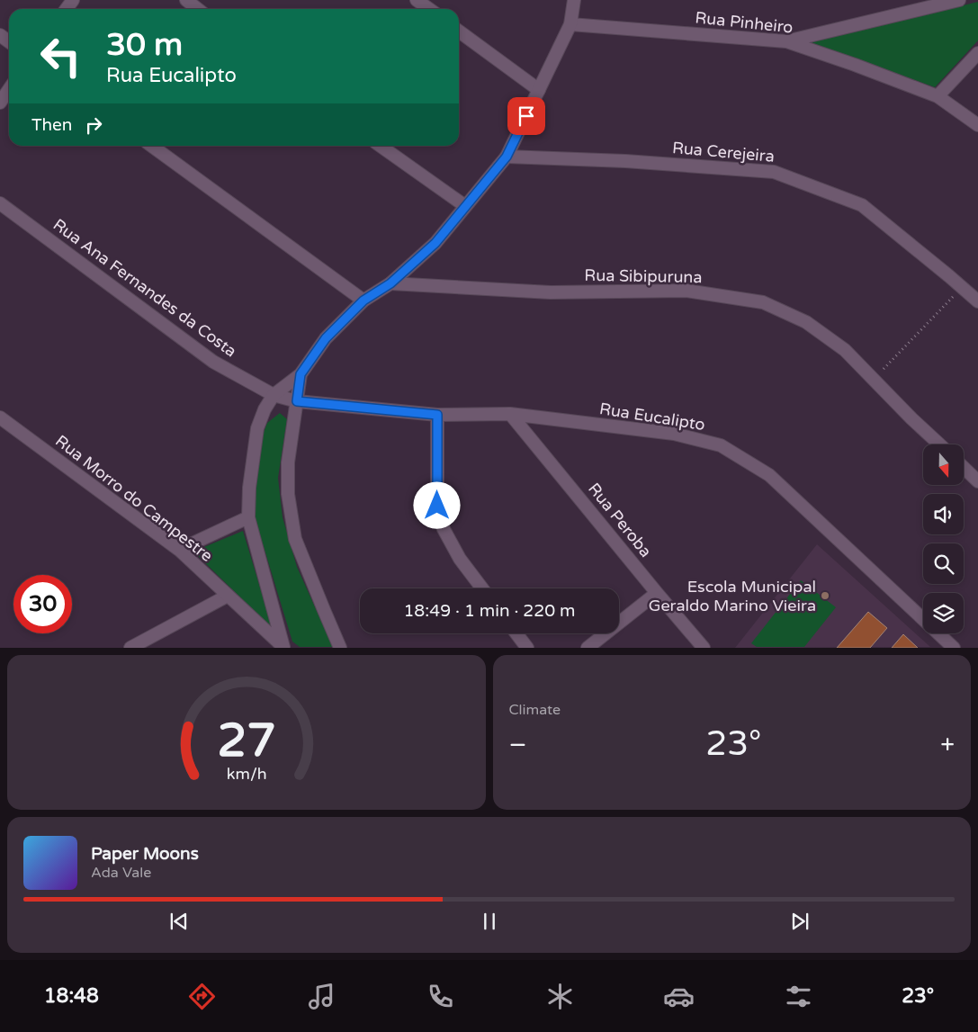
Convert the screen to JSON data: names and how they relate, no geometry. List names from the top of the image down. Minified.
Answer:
{"streets":{"street":["Rua Pinheiro","Rua Cerejeira","Rua Sibipuruna","Rua Ana Fernandes da Costa","Rua Eucalipto","Rua Morro do Campestre","Rua Peroba"]},"crossings":[["Rua Ana Fernandes da Costa","Rua Eucalipto"],["Rua Eucalipto","Rua Peroba"]],"places":["Escola Municipal Geraldo Marino Vieira"],"north":"bottom","page":{"turn":["30 m","Rua Eucalipto"],"then":"Then","limit":"30","trip":"18:49 · 1 min · 220 m","tile":"Climate","heat":["−","23°","+"],"song":["Paper Moons","Ada Vale"],"tabs":["18:48","23°"],"gauge":["27","km/h"]}}
